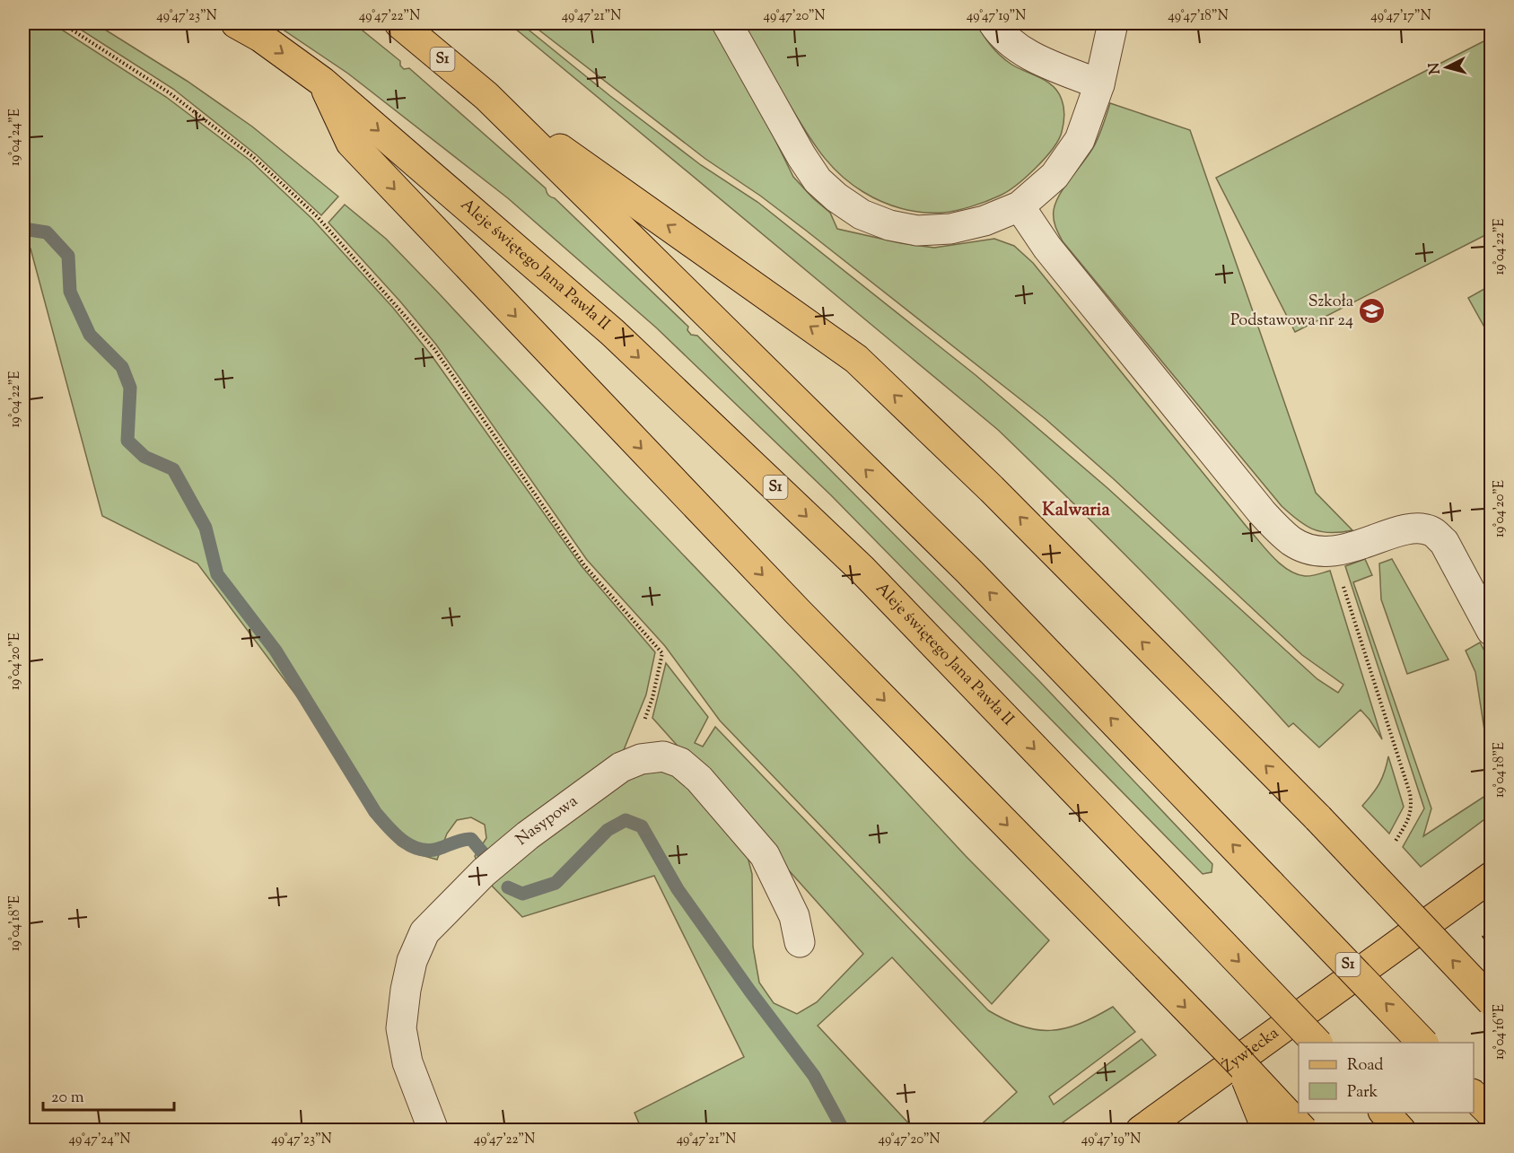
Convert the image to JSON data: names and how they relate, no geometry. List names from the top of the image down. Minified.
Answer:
{"streets":{"main road":["S1","Aleje świętego Jana Pawła II","Żywiecka"],"street":["Nasypowa"]},"districts":["Kalwaria"],"places":{"school or university":["Szkoła Podstawowa nr 24"]},"legend":["Road","Park"],"scale_bar":"20 m","north":"left","coordinates":["49°47'23\"N","49°47'22\"N","49°47'21\"N","49°47'20\"N","49°47'19\"N","49°47'18\"N","49°47'17\"N","19°04'24\"E","19°04'22\"E","19°04'20\"E","19°04'18\"E","19°04'16\"E","49°47'24\"N"]}
